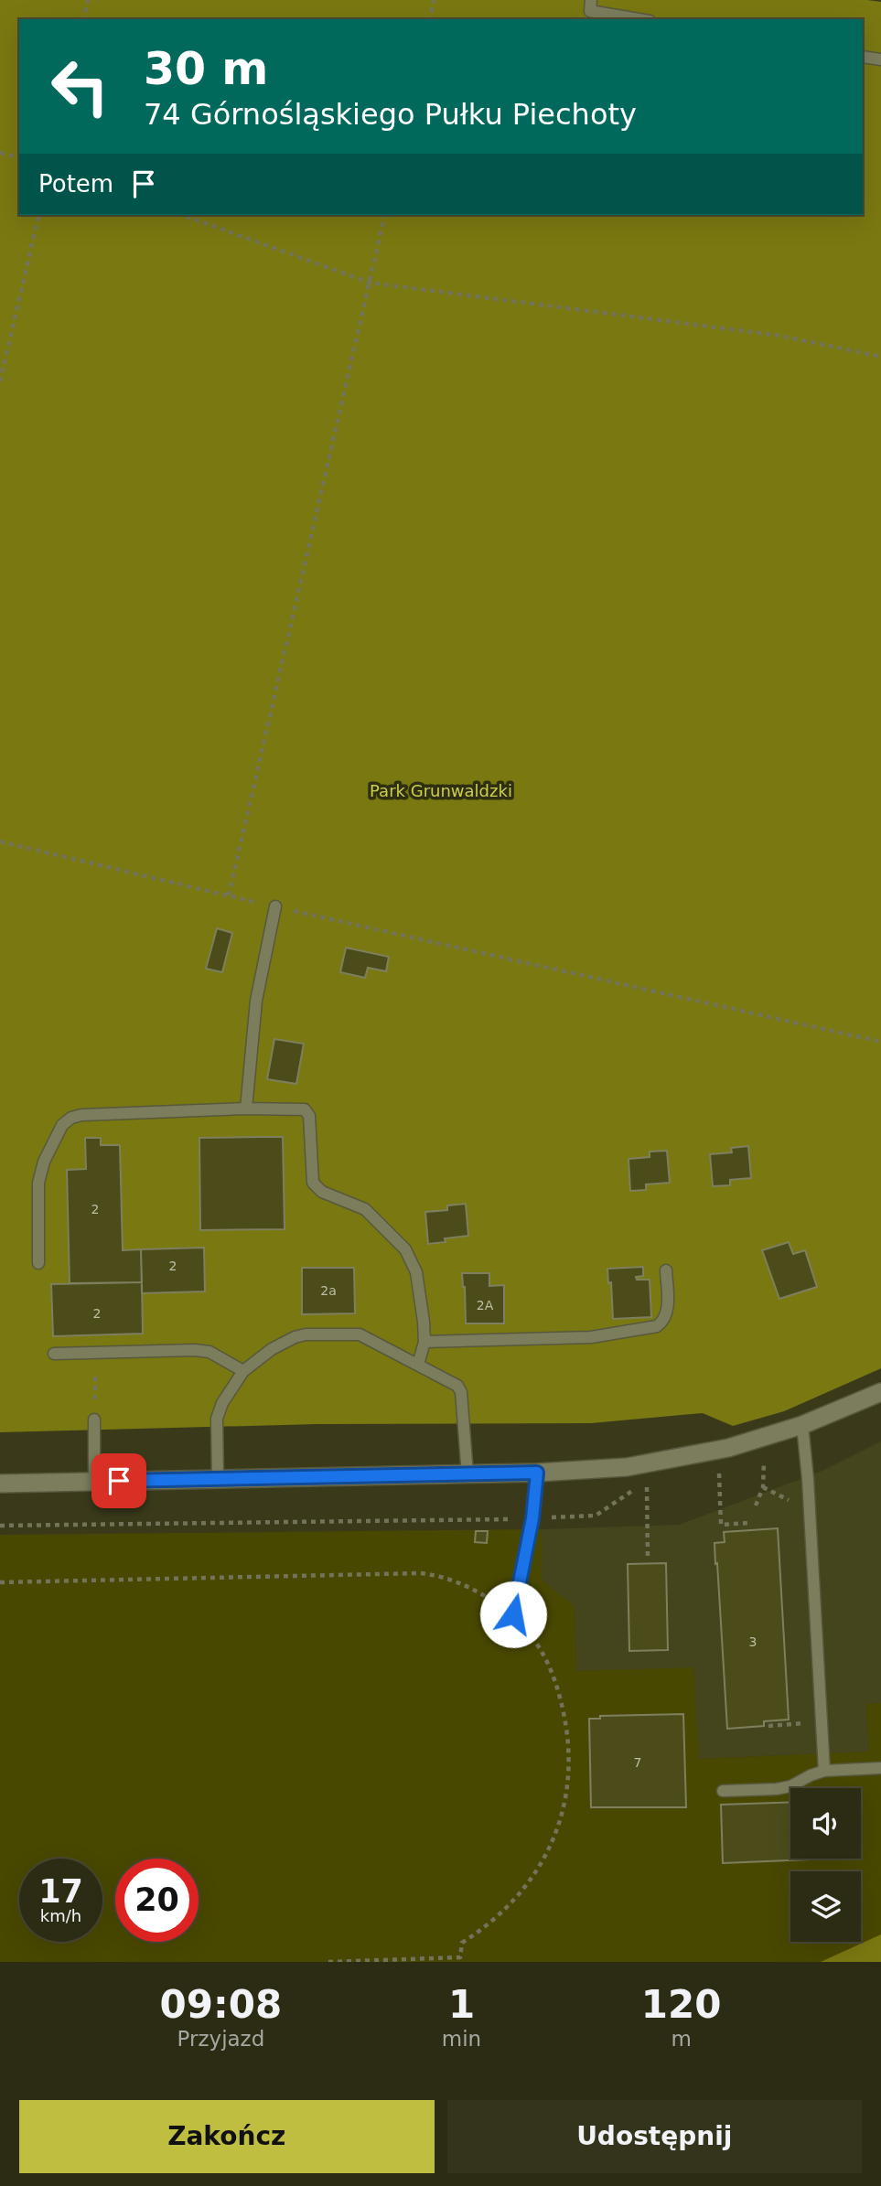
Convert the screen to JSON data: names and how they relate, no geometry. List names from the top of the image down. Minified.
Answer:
{"parks":["Park Grunwaldzki"],"house_numbers":["2","2","2a","2A","2","3","7"],"page":{"turn":["30 m","74 Górnośląskiego Pułku Piechoty"],"then":"Potem","speed":"17 km/h","limit":"20","eta":["09:08","Przyjazd","1","min","120","m"],"buttons":["Zakończ","Udostępnij"]}}
